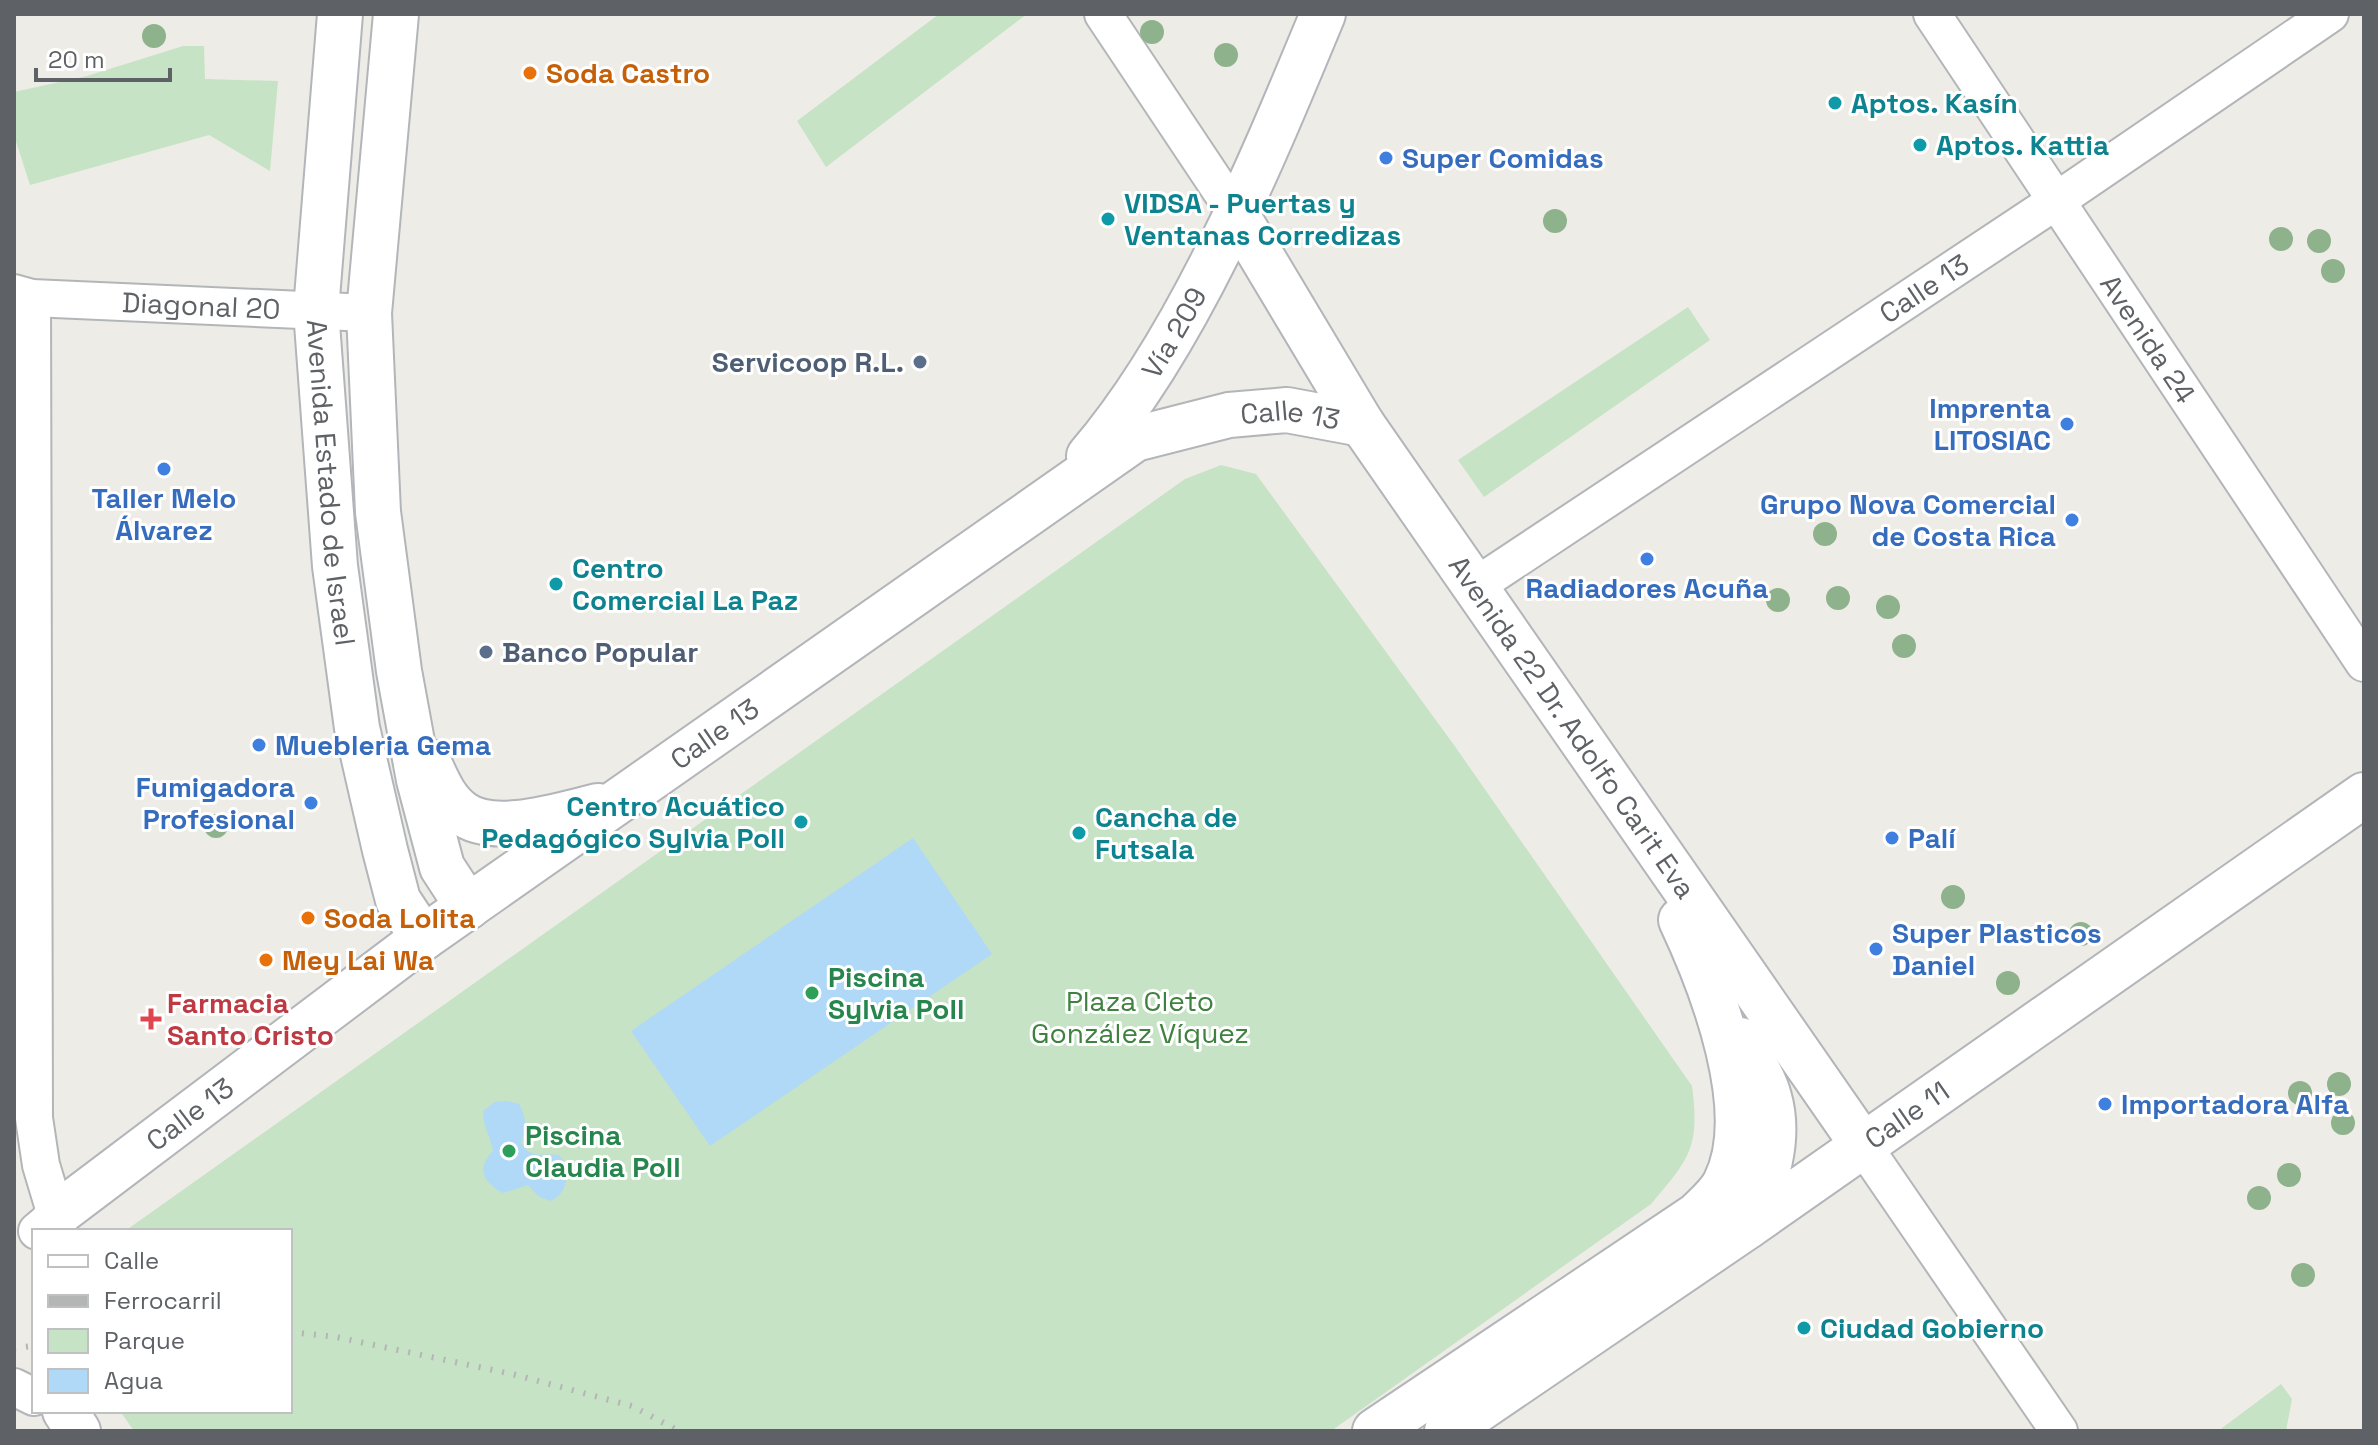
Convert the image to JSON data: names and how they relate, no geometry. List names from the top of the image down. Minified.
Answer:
{"streets":{"main road":["Calle 13","Vía 209","Avenida Estado de Israel","Avenida 22 Dr. Adolfo Carit Eva","Calle 11"],"street":["Diagonal 20","Avenida 24"]},"crossings":[["Calle 13","Vía 209"],["Calle 13","Avenida 24"],["Calle 13","Avenida Estado de Israel"],["Calle 13","Avenida 22 Dr. Adolfo Carit Eva"],["Diagonal 20","Avenida Estado de Israel"],["Vía 209","Avenida 22 Dr. Adolfo Carit Eva"],["Avenida 22 Dr. Adolfo Carit Eva","Calle 11"]],"parks":["Plaza Cleto González Víquez"],"places":{"other":["Soda Castro","Aptos. Kasín","Aptos. Kattia","Super Comidas","VIDSA - Puertas y Ventanas Corredizas","Servicoop R.L.","Imprenta LITOSIAC","Taller Melo Álvarez","Grupo Nova Comercial de Costa Rica","Radiadores Acuña","Centro Comercial La Paz","Banco Popular","Muebleria Gema","Fumigadora Profesional","Centro Acuático Pedagógico Sylvia Poll","Cancha de Futsala","Palí","Soda Lolita","Super Plasticos Daniel","Mey Lai Wa","Piscina Sylvia Poll","Importadora Alfa","Piscina Claudia Poll","Ciudad Gobierno"],"health":["Farmacia Santo Cristo"]},"legend":["Calle","Ferrocarril","Parque","Agua"],"scale_bar":"20 m"}
